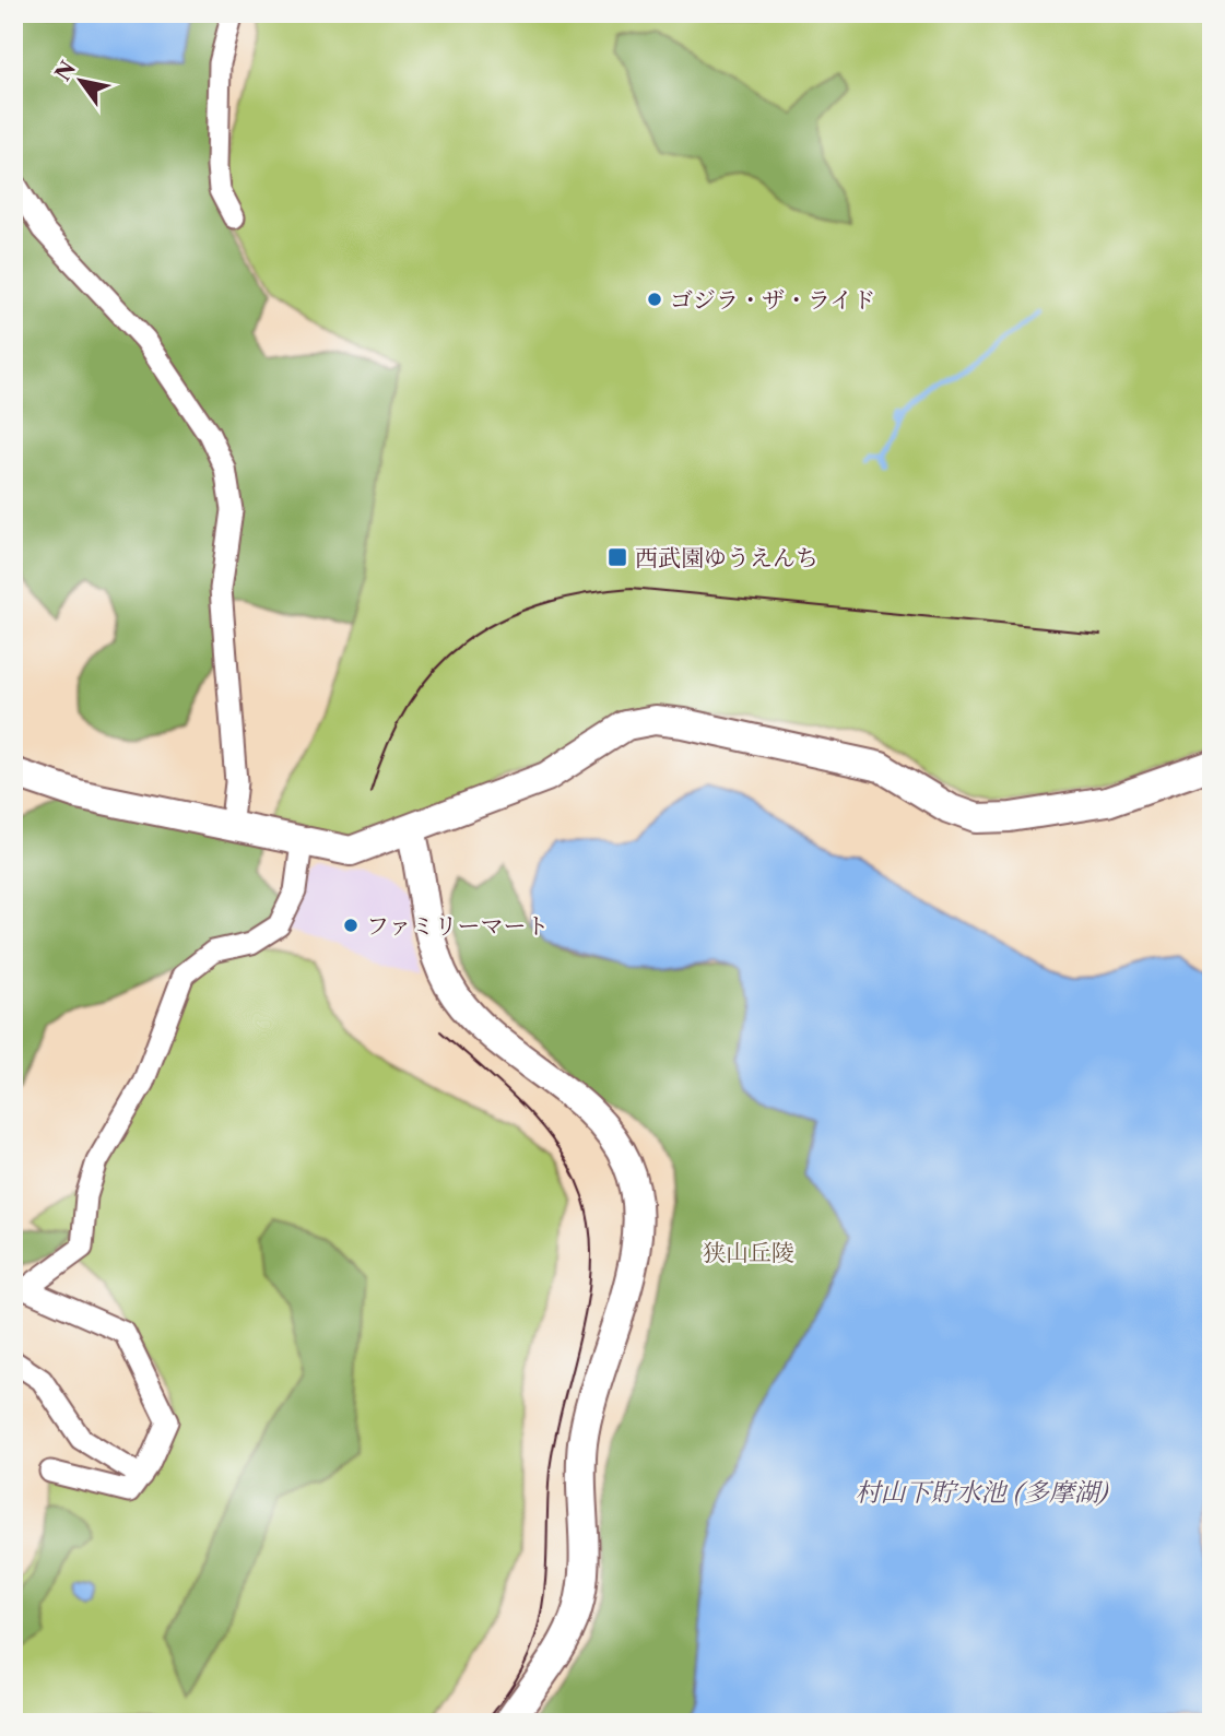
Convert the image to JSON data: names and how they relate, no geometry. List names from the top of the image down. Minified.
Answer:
{"water":["村山下貯水池 (多摩湖)"],"parks":["狭山丘陵"],"places":{"other":["ゴジラ・ザ・ライド","ファミリーマート"],"transit":["西武園ゆうえんち"]},"north":"top left"}
